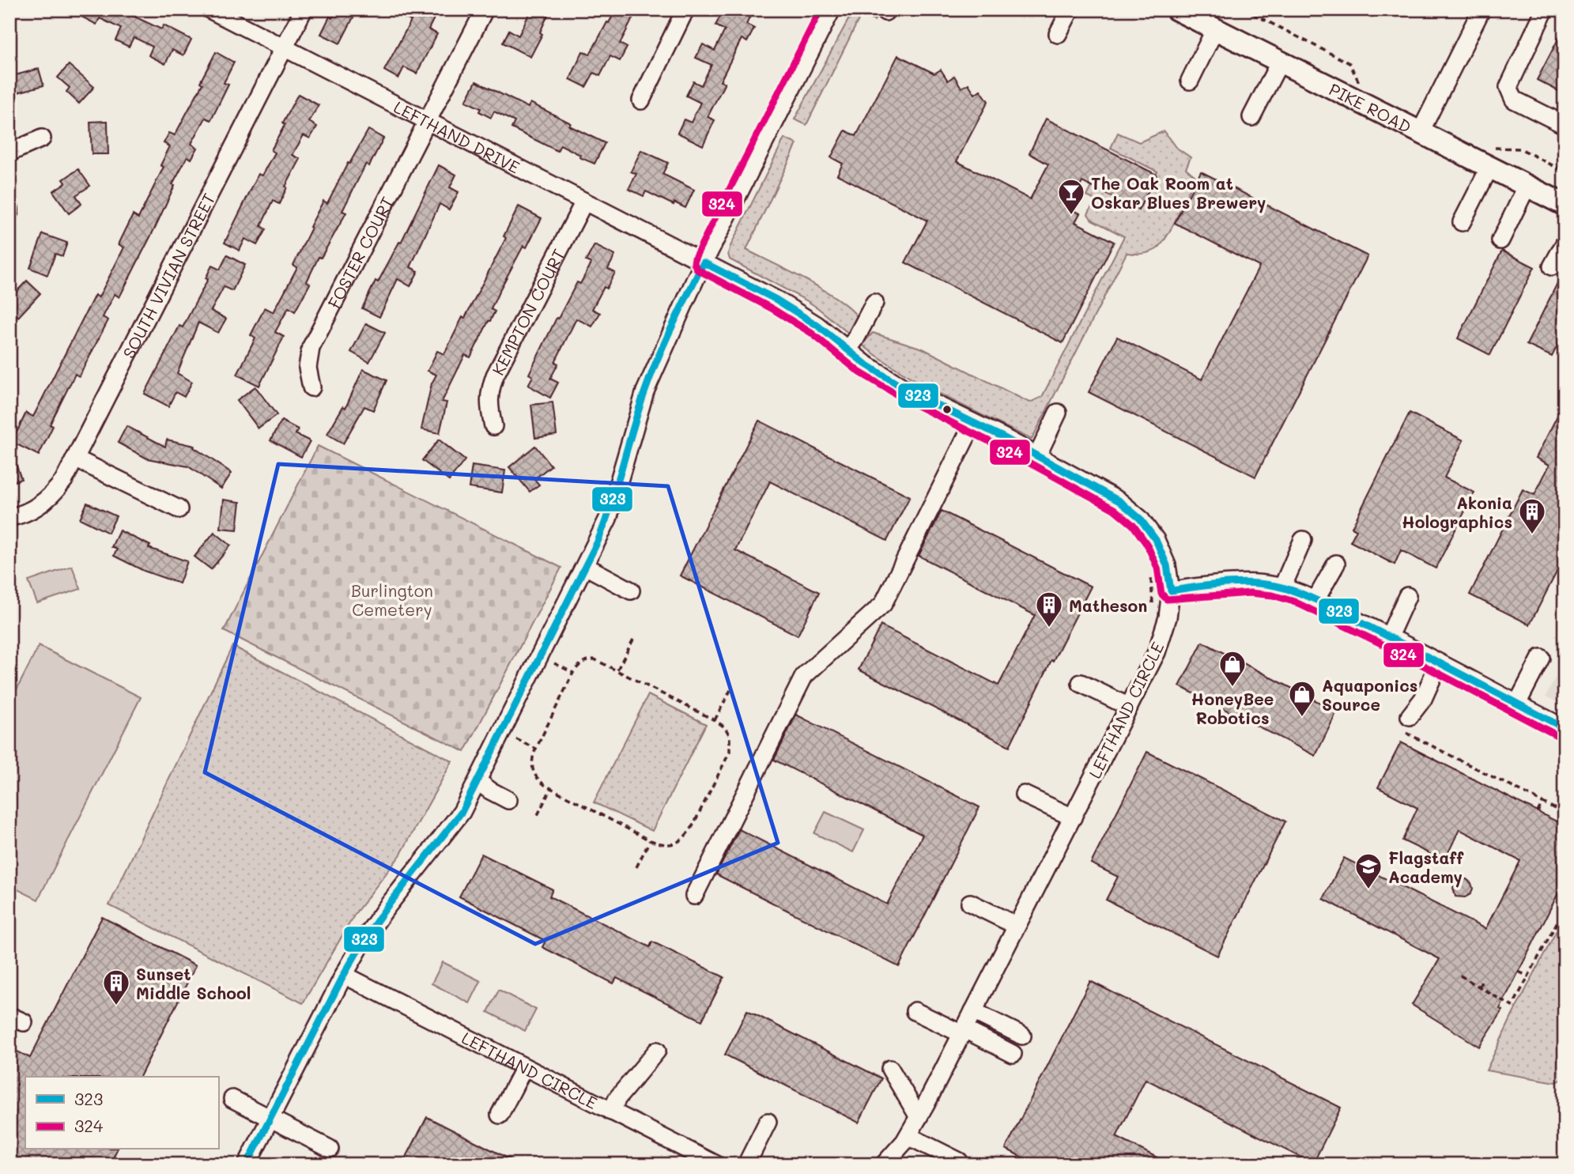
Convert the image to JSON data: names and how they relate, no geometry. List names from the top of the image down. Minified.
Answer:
{"streets":{"main road":["PIKE ROAD"],"street":["LEFTHAND DRIVE","FOSTER COURT","SOUTH VIVIAN STREET","KEMPTON COURT","LEFTHAND CIRCLE"]},"crossings":[["LEFTHAND DRIVE","FOSTER COURT"],["LEFTHAND DRIVE","SOUTH VIVIAN STREET"],["LEFTHAND DRIVE","KEMPTON COURT"],["LEFTHAND DRIVE","LEFTHAND CIRCLE"]],"parks":["Burlington Cemetery"],"places":{"bar":["The Oak Room at Oskar Blues Brewery"],"building":["Akonia Holographics","Matheson","Sunset Middle School"],"shop":["HoneyBee Robotics","Aquaponics Source"],"school or university":["Flagstaff Academy"]},"lines":["transit line 324","transit line 323"],"legend":["323","324"]}
